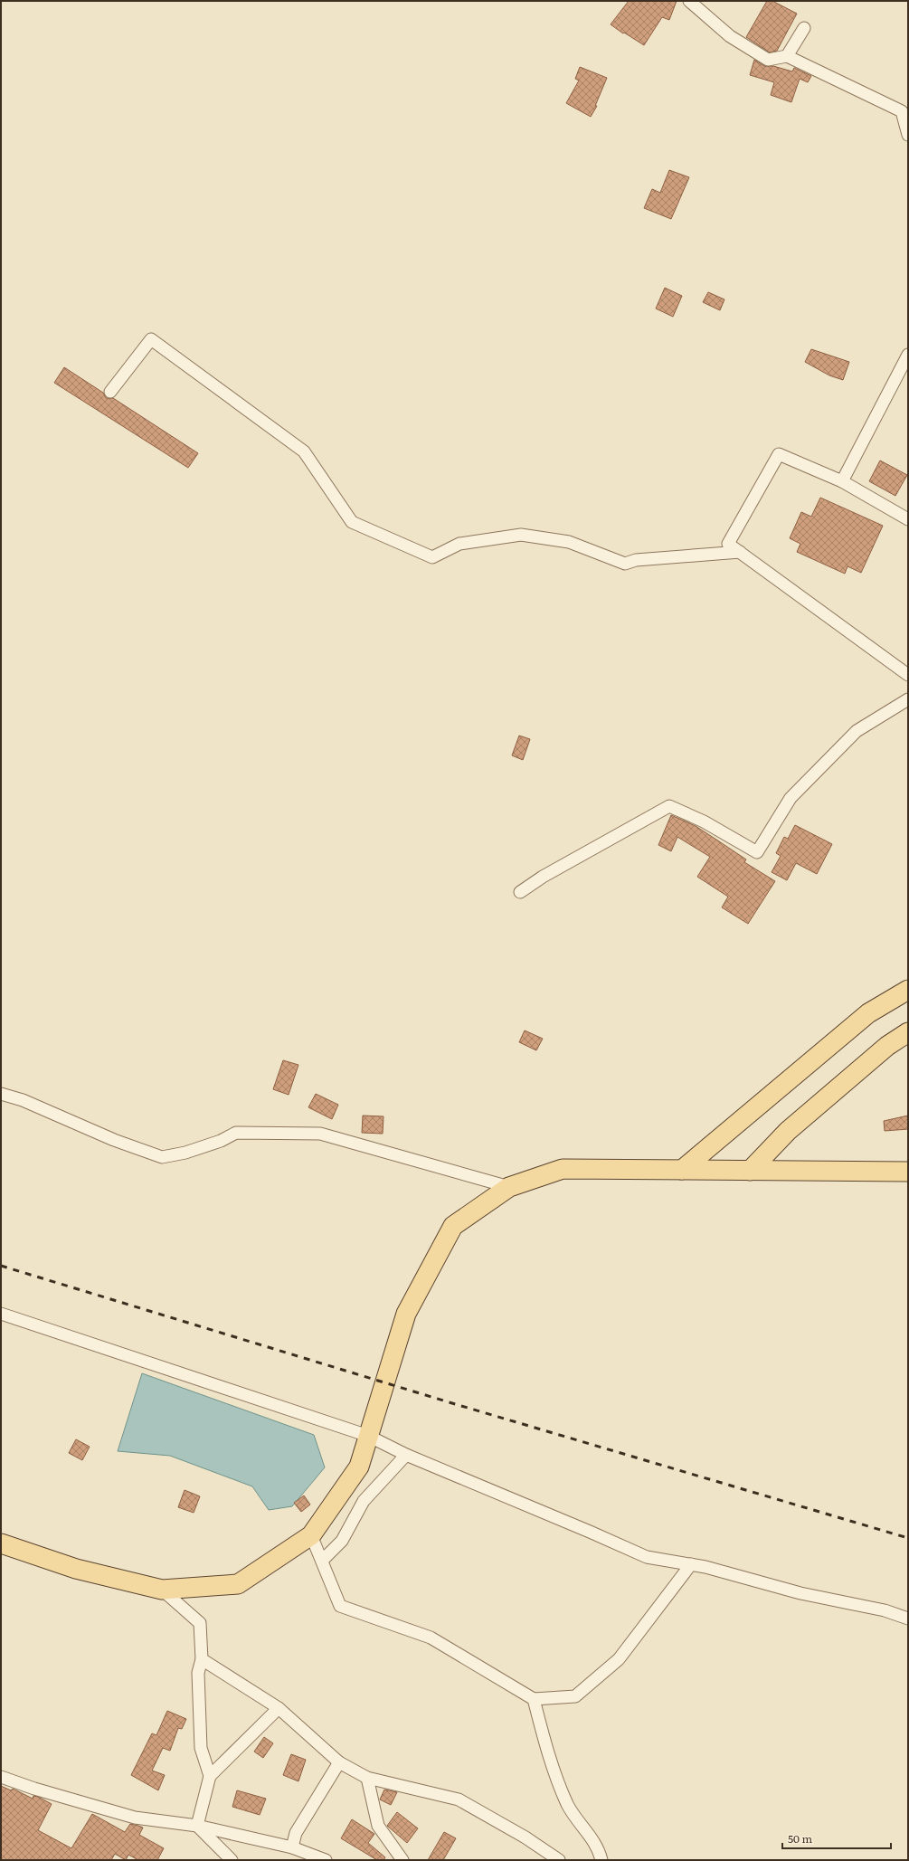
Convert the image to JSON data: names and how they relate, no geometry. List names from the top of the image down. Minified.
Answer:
{"scale_bar":"50 m"}
